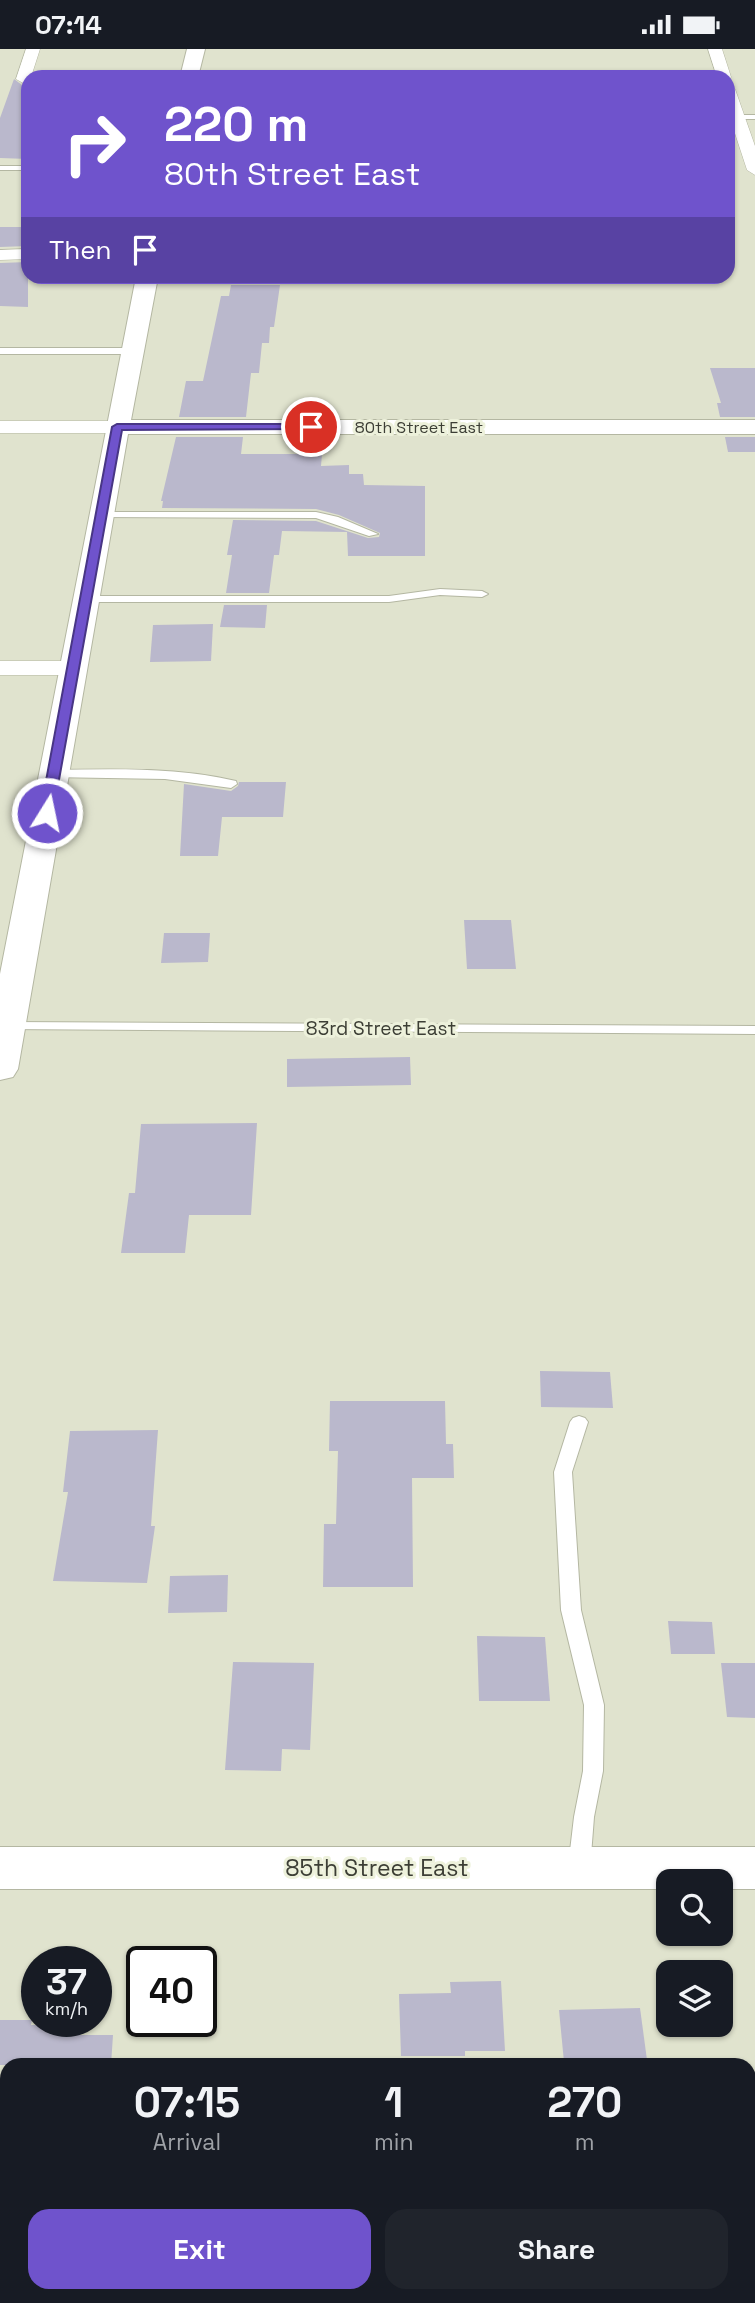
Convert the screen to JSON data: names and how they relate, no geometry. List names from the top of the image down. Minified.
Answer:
{"streets":{"street":["80th Street East","85th Street East"],"lane":["83rd Street East"]},"page":{"status":"07:14","turn":["220 m","80th Street East"],"then":"Then","speed":"37 km/h","limit":"40","eta":["07:15","Arrival","1","min","270","m"],"buttons":["Exit","Share"]}}
